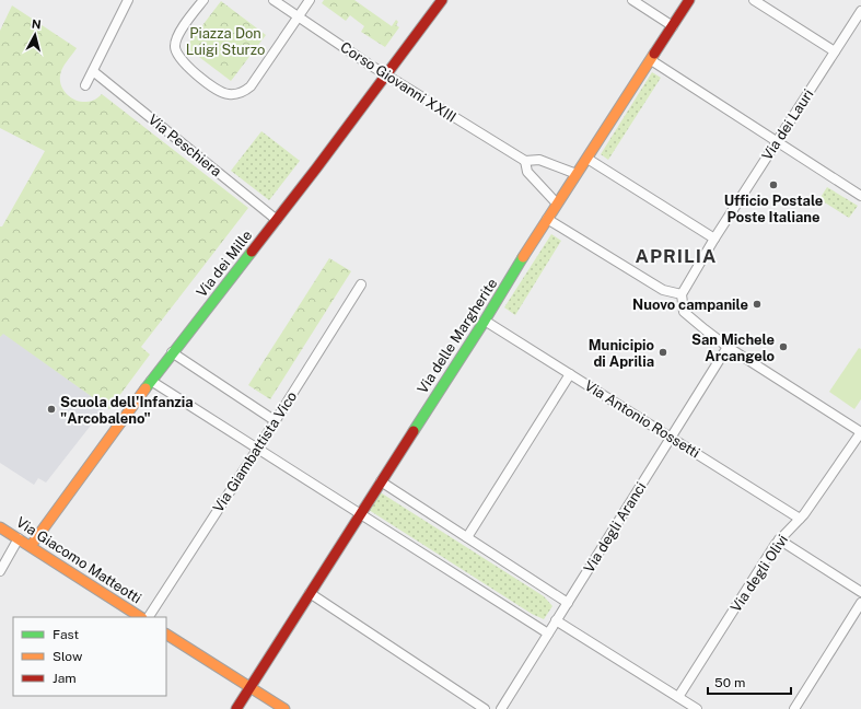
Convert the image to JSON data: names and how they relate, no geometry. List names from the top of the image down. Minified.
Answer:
{"streets":{"street":["Corso Giovanni XXIII","Via dei Lauri","Via Peschiera","Via dei Mille","Via delle Margherite","Via Antonio Rossetti","Via Giambattista Vico","Via degli Aranci","Via Giacomo Matteotti","Via degli Olivi"]},"crossings":[["Corso Giovanni XXIII","Via dei Mille"],["Via Peschiera","Via dei Mille"],["Via dei Mille","Via Giacomo Matteotti"],["Via delle Margherite","Via Antonio Rossetti"],["Via Antonio Rossetti","Via degli Aranci"],["Via Antonio Rossetti","Via degli Olivi"]],"districts":["APRILIA"],"parks":["Piazza Don Luigi Sturzo"],"places":["Ufficio Postale Poste Italiane","Nuovo campanile","San Michele Arcangelo","Municipio di Aprilia","Scuola dell'Infanzia \"Arcobaleno\""],"legend":["Fast","Slow","Jam"],"scale_bar":"50 m","north":"top"}
